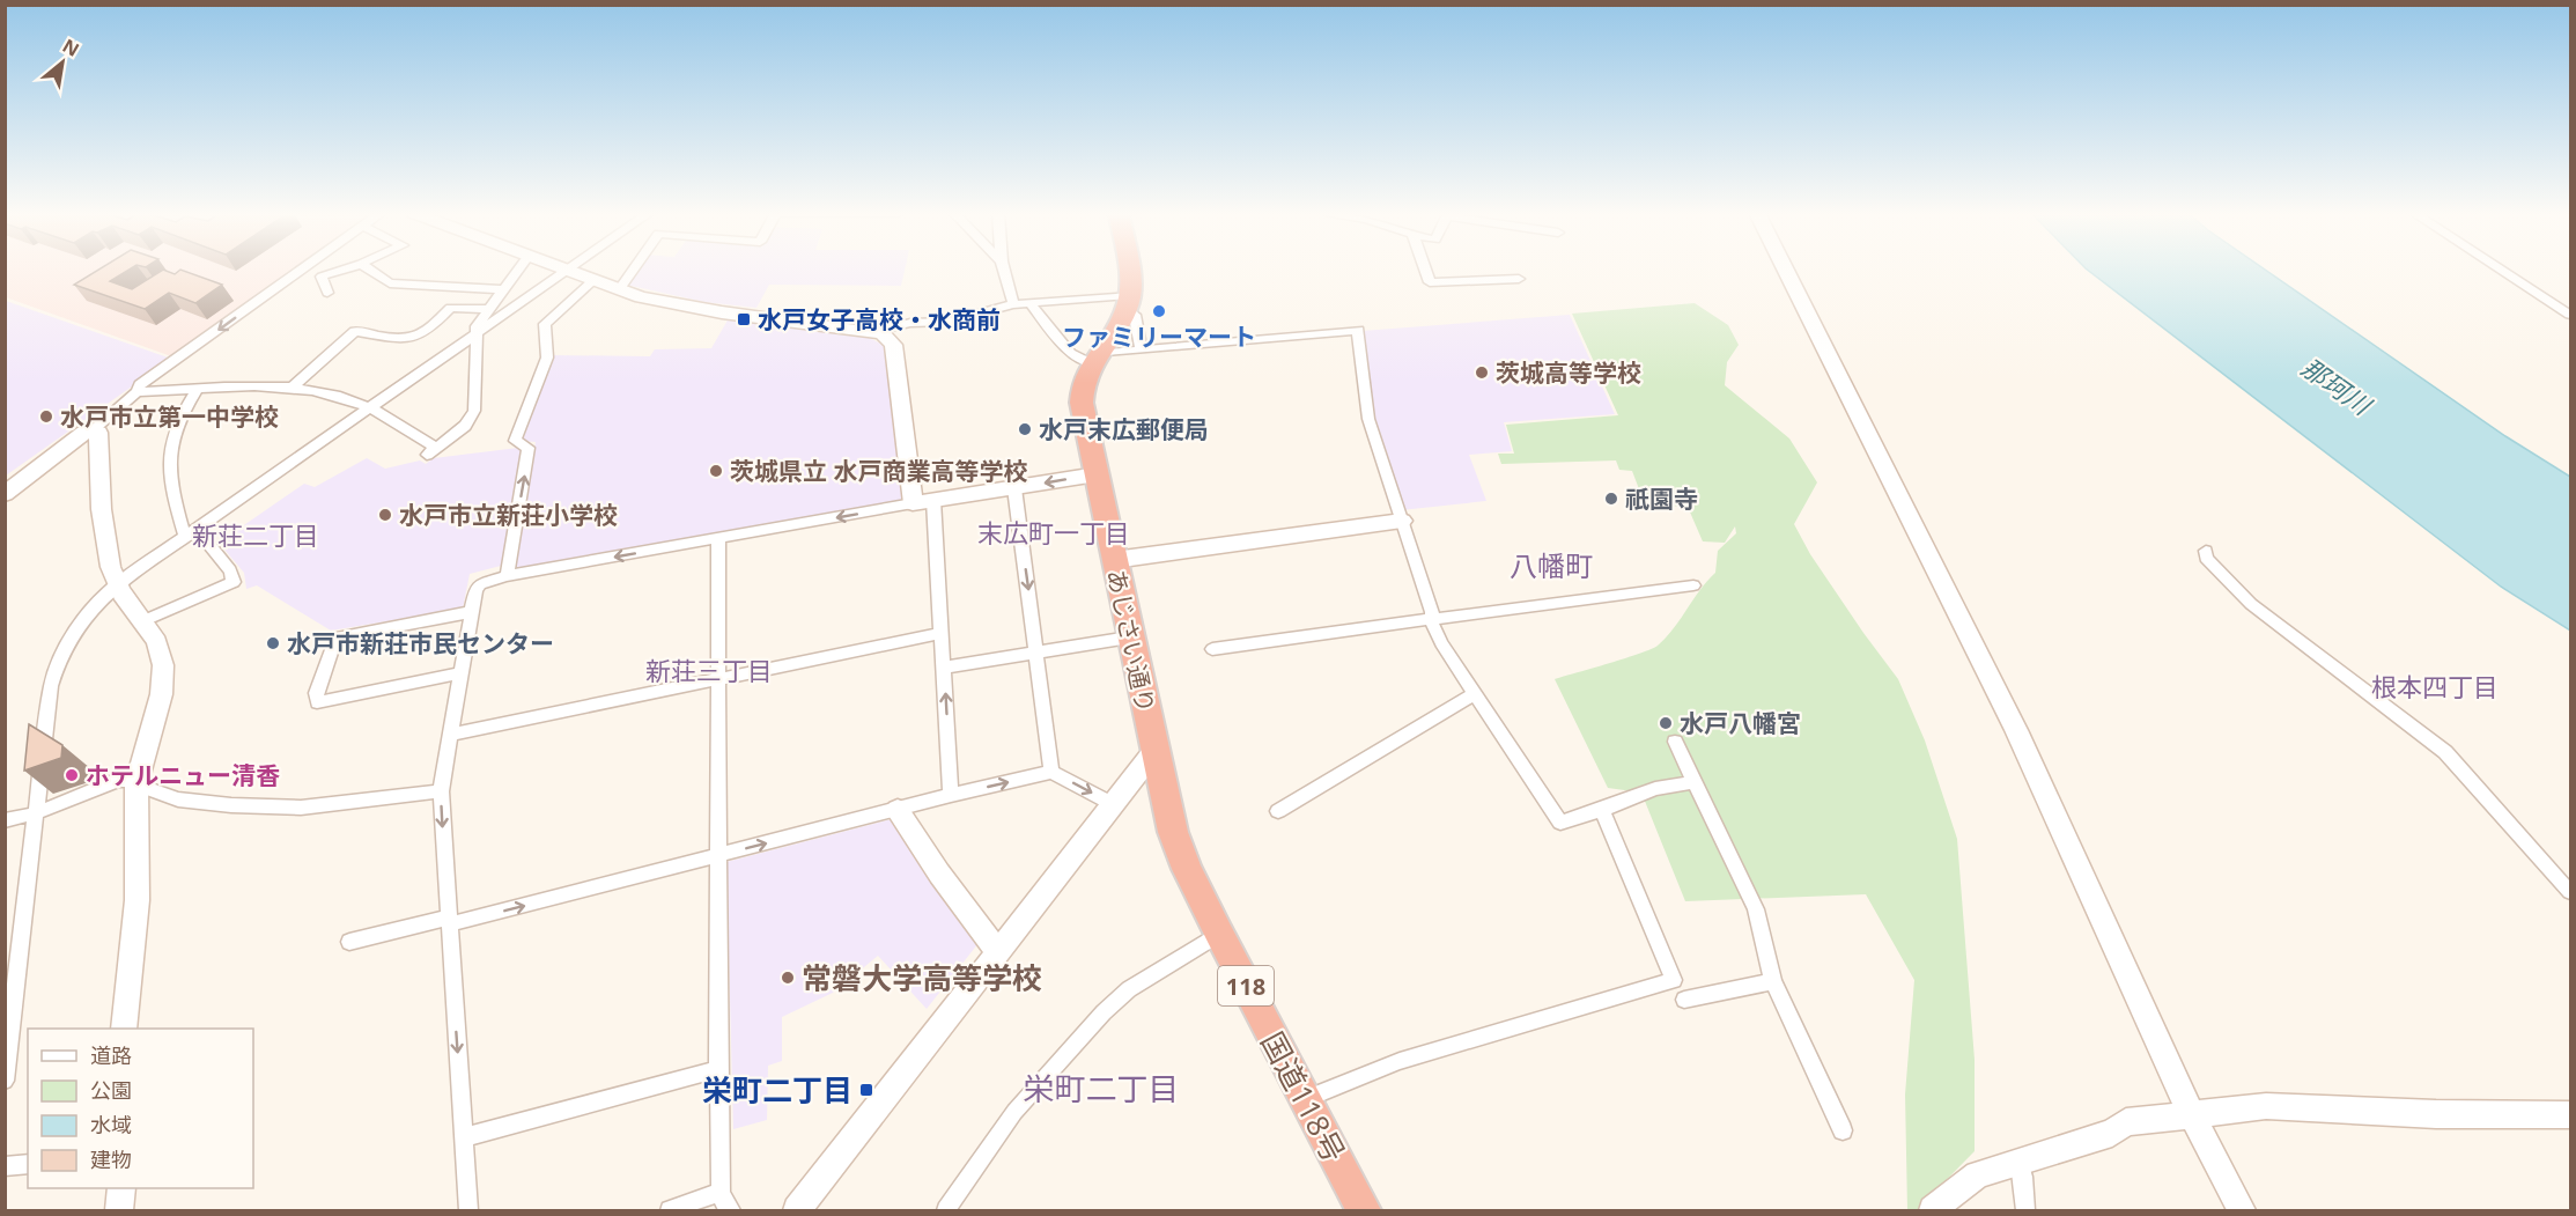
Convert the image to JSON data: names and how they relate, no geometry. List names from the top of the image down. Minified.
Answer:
{"streets":{"highway":["あじさい通り","118","国道118号"]},"crossings":[["あじさい通り","国道118号"]],"districts":["末広町一丁目","新荘二丁目","八幡町","新荘三丁目","根本四丁目","栄町二丁目"],"water":["那珂川"],"places":{"other":["ファミリーマート","茨城高等学校","水戸市立第一中学校","水戸末広郵便局","茨城県立 水戸商業高等学校","祇園寺","水戸市立新荘小学校","水戸市新荘市民センター","水戸八幡宮","ホテルニュー清香","常磐大学高等学校"],"transit":["水戸女子高校・水商前","栄町二丁目"]},"legend":["道路","公園","水域","建物"],"north":"top right"}
